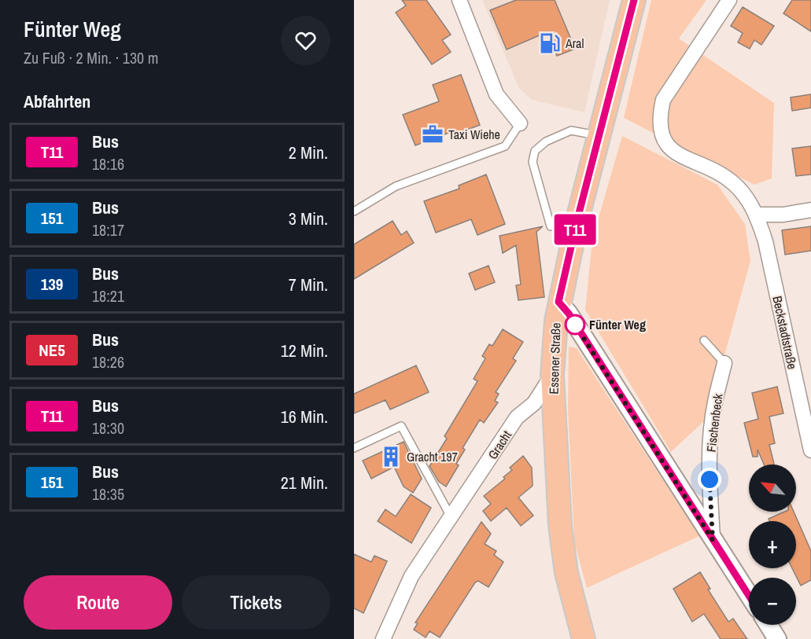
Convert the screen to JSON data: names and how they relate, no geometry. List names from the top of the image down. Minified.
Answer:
{"streets":{"main road":["Essener Straße"],"street":["Beckstadtstraße","Fischenbeck","Gracht"]},"crossings":[["Essener Straße","Gracht"]],"places":{"fuel station":["Aral"],"office":["Taxi Wiehe"],"other":["Fünter Weg"],"building":["Gracht 197"]},"lines":["bus line T11"],"north":"top left","page":{"heading":[["Fünter Weg","Zu Fuß · 2 Min. · 130 m"],"Abfahrten"],"on_map":"T11","list":[{"mark":"T11","name":"Bus","note":"18:16","value":"2 Min."},{"mark":"151","name":"Bus","note":"18:17","value":"3 Min."},{"mark":"139","name":"Bus","note":"18:21","value":"7 Min."},{"mark":"NE5","name":"Bus","note":"18:26","value":"12 Min."},{"mark":"T11","name":"Bus","note":"18:30","value":"16 Min."},{"mark":"151","name":"Bus","note":"18:35","value":"21 Min."}],"map_buttons":["+","−"],"buttons":["Route","Tickets"]}}
